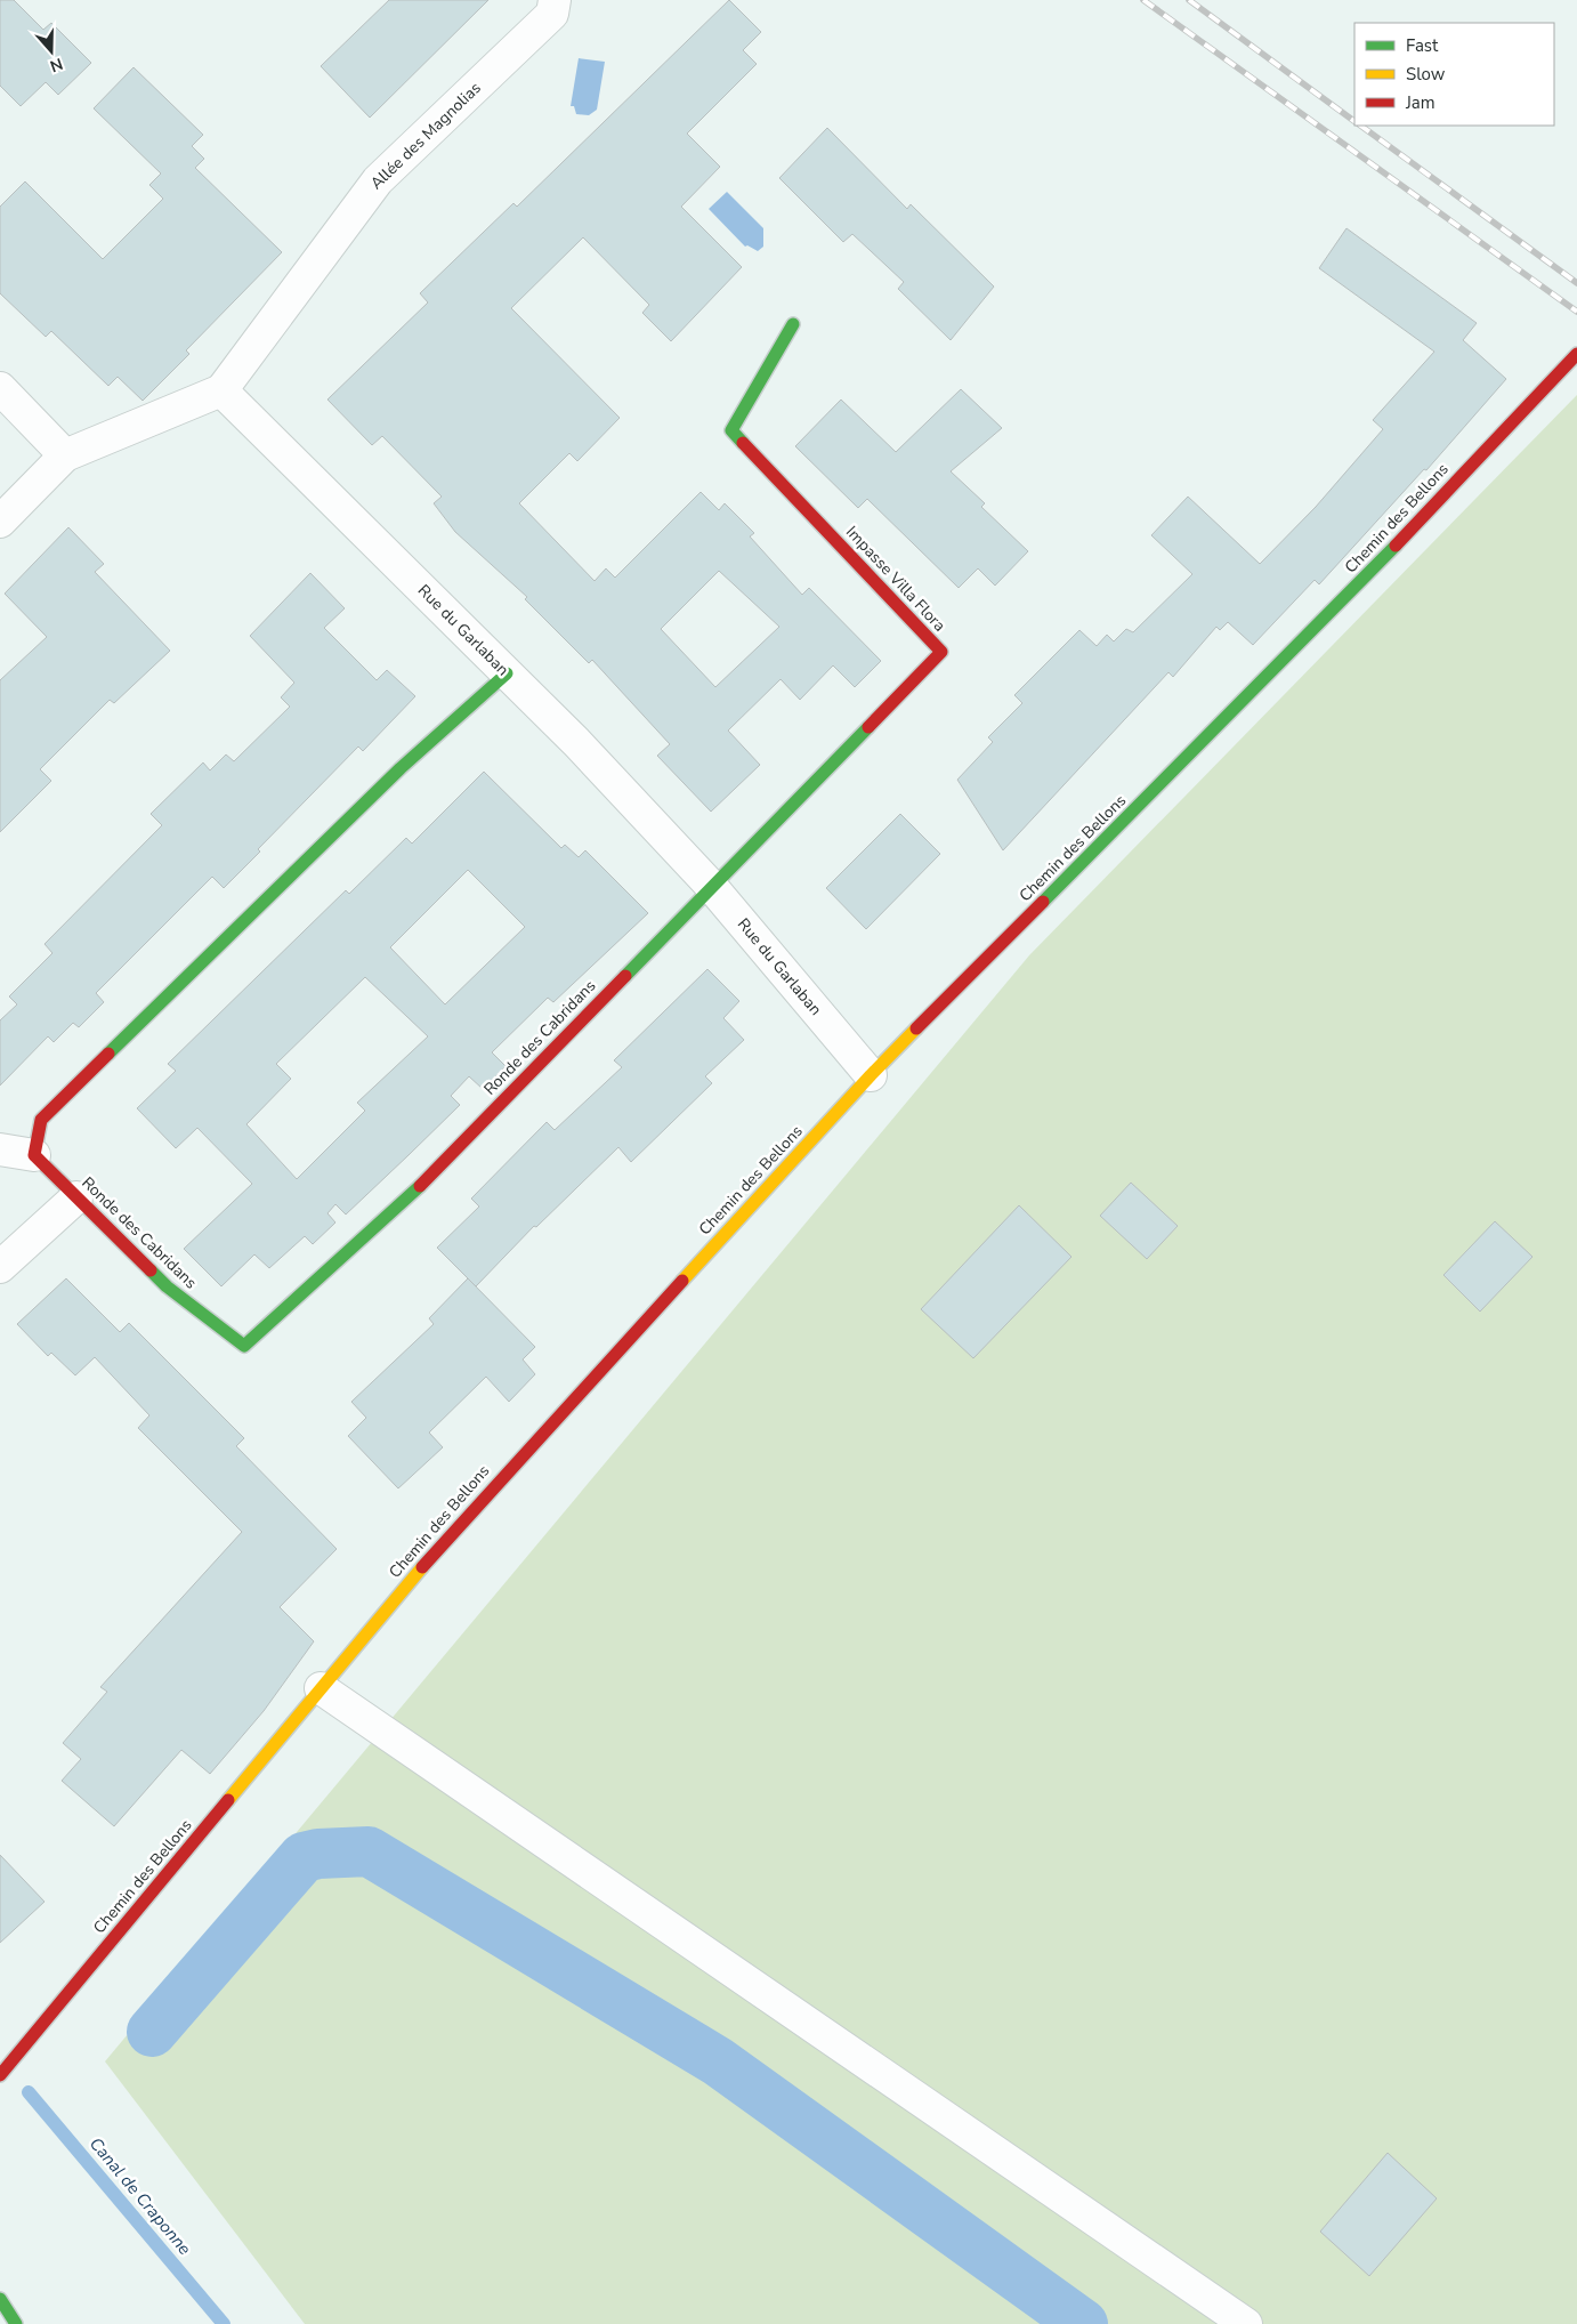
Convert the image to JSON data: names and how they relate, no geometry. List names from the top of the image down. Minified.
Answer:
{"streets":{"street":["Allée des Magnolias","Chemin des Bellons","Impasse Villa Flora","Rue du Garlaban","Ronde des Cabridans"]},"crossings":[["Allée des Magnolias","Rue du Garlaban"],["Chemin des Bellons","Rue du Garlaban"],["Impasse Villa Flora","Rue du Garlaban"],["Impasse Villa Flora","Ronde des Cabridans"],["Rue du Garlaban","Ronde des Cabridans"]],"water":["Canal de Craponne"],"legend":["Fast","Slow","Jam"],"north":"bottom"}
